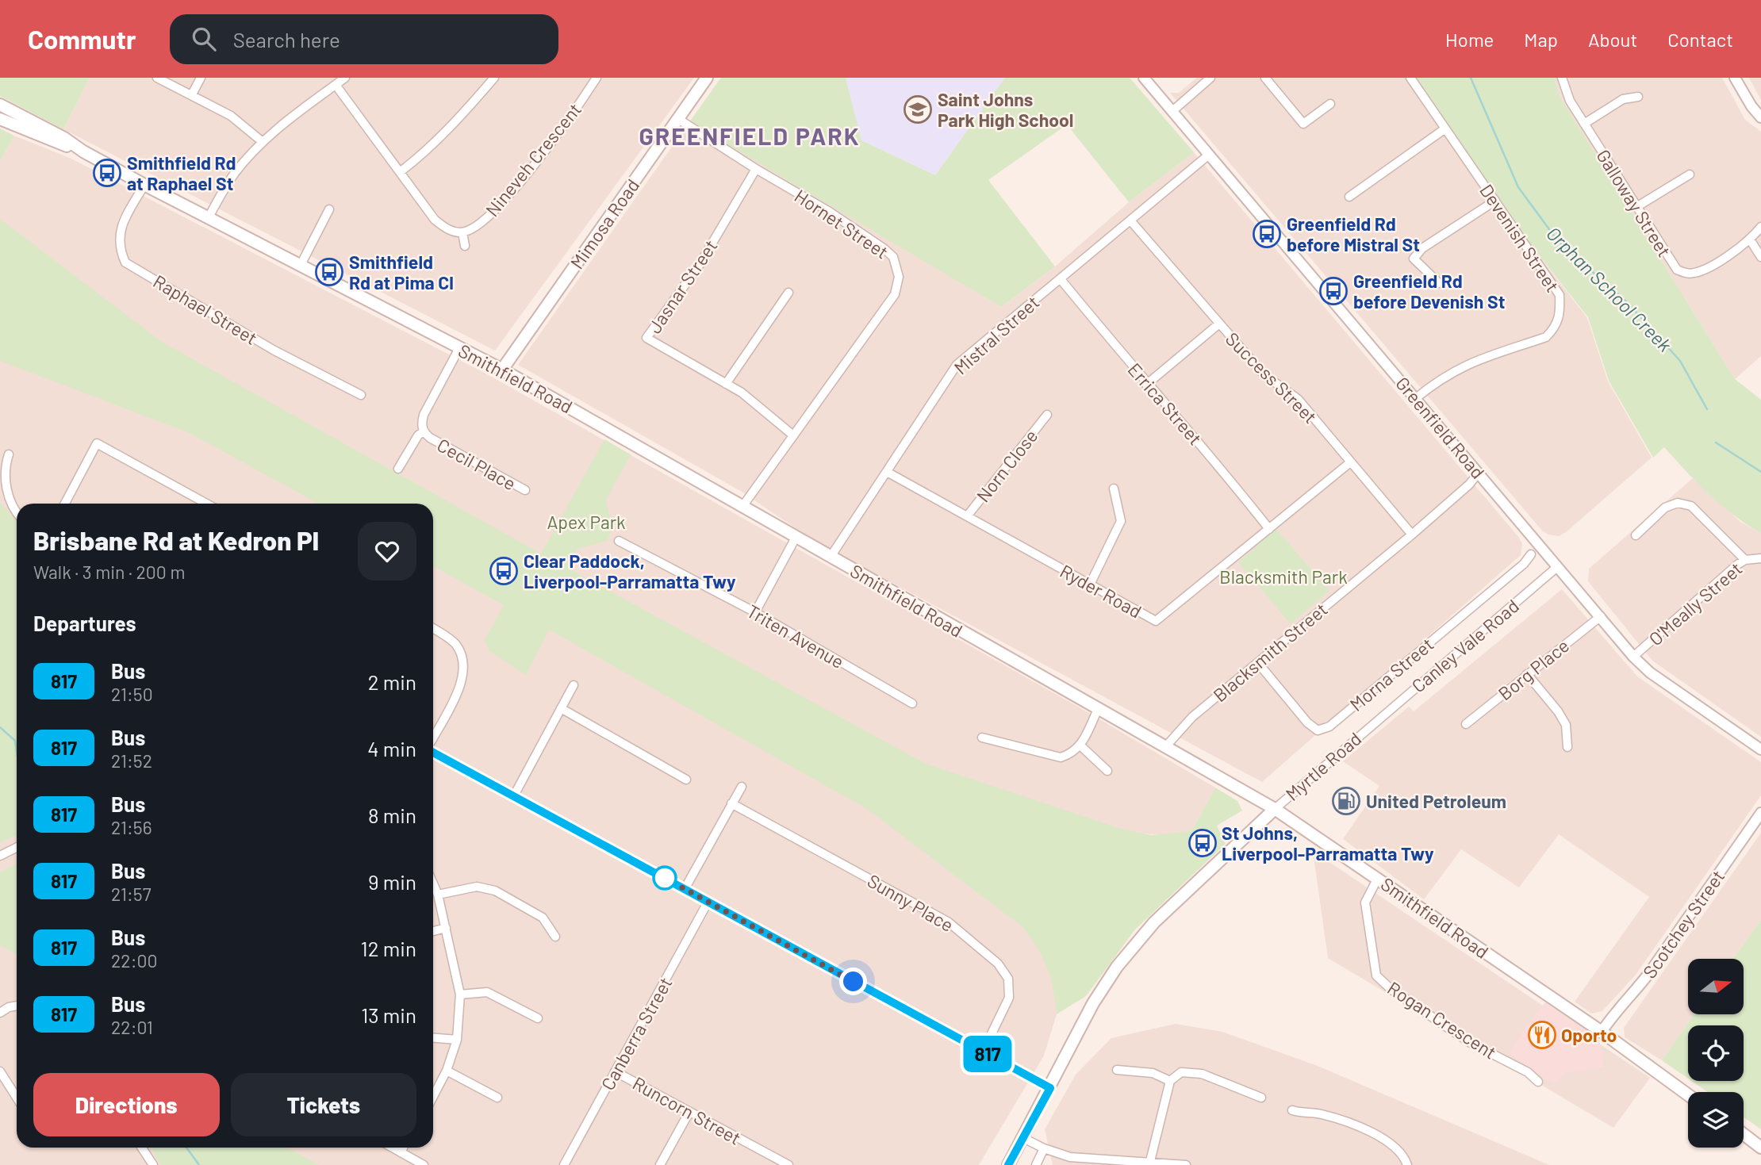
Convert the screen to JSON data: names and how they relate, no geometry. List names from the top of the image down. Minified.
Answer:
{"streets":{"main road":["Mimosa Road","Smithfield Road"],"street":["Nineveh Crescent","Galloway Street","Hornet Street","Devenish Street","Jasnar Street","Raphael Street","Mistral Street","Success Street","Errica Street","Greenfield Road","Cecil Place","Norn Close","Ryder Road","O'Meally Street","Triten Avenue","Canley Vale Road","Blacksmith Street","Borg Place","Morna Street","Myrtle Road","Sunny Place","Scotchey Street","Rogan Crescent","Canberra Street","Runcorn Street"]},"crossings":[["Mimosa Road","Hornet Street"],["Mimosa Road","Smithfield Road"],["Hornet Street","Jasnar Street"],["Hornet Street","Smithfield Road"],["Devenish Street","Greenfield Road"],["Raphael Street","Smithfield Road"],["Mistral Street","Success Street"],["Mistral Street","Smithfield Road"],["Mistral Street","Errica Street"],["Mistral Street","Greenfield Road"],["Mistral Street","Ryder Road"],["Success Street","Ryder Road"],["Success Street","Blacksmith Street"],["Smithfield Road","Cecil Place"],["Smithfield Road","Blacksmith Street"],["Smithfield Road","Myrtle Road"],["Smithfield Road","Scotchey Street"],["Smithfield Road","Rogan Crescent"],["Errica Street","Ryder Road"],["Greenfield Road","O'Meally Street"],["Greenfield Road","Canley Vale Road"],["Greenfield Road","Blacksmith Street"],["Greenfield Road","Borg Place"],["Norn Close","Ryder Road"],["Canley Vale Road","Myrtle Road"],["Blacksmith Street","Morna Street"],["Canberra Street","Runcorn Street"]],"districts":["GREENFIELD PARK"],"water":["Orphan School Creek"],"parks":["Apex Park","Blacksmith Park"],"places":{"school or university":["Saint Johns Park High School"],"bus stop":["Smithfield Rd at Raphael St","Greenfield Rd before Mistral St","Smithfield Rd at Pima Cl","Greenfield Rd before Devenish St","Clear Paddock, Liverpool-Parramatta Twy","St Johns, Liverpool-Parramatta Twy"],"fuel station":["United Petroleum"],"restaurant":["Oporto"]},"lines":["bus line 817"],"north":"right","page":{"header":"Commutr","search":"Search here","nav":["Home","Map","About","Contact"],"on_map":"817","heading":[["Brisbane Rd at Kedron Pl","Walk · 3 min · 200 m"],"Departures"],"list":[{"mark":"817","name":"Bus","note":"21:50","value":"2 min"},{"mark":"817","name":"Bus","note":"21:52","value":"4 min"},{"mark":"817","name":"Bus","note":"21:56","value":"8 min"},{"mark":"817","name":"Bus","note":"21:57","value":"9 min"},{"mark":"817","name":"Bus","note":"22:00","value":"12 min"},{"mark":"817","name":"Bus","note":"22:01","value":"13 min"}],"buttons":["Directions","Tickets"]}}
